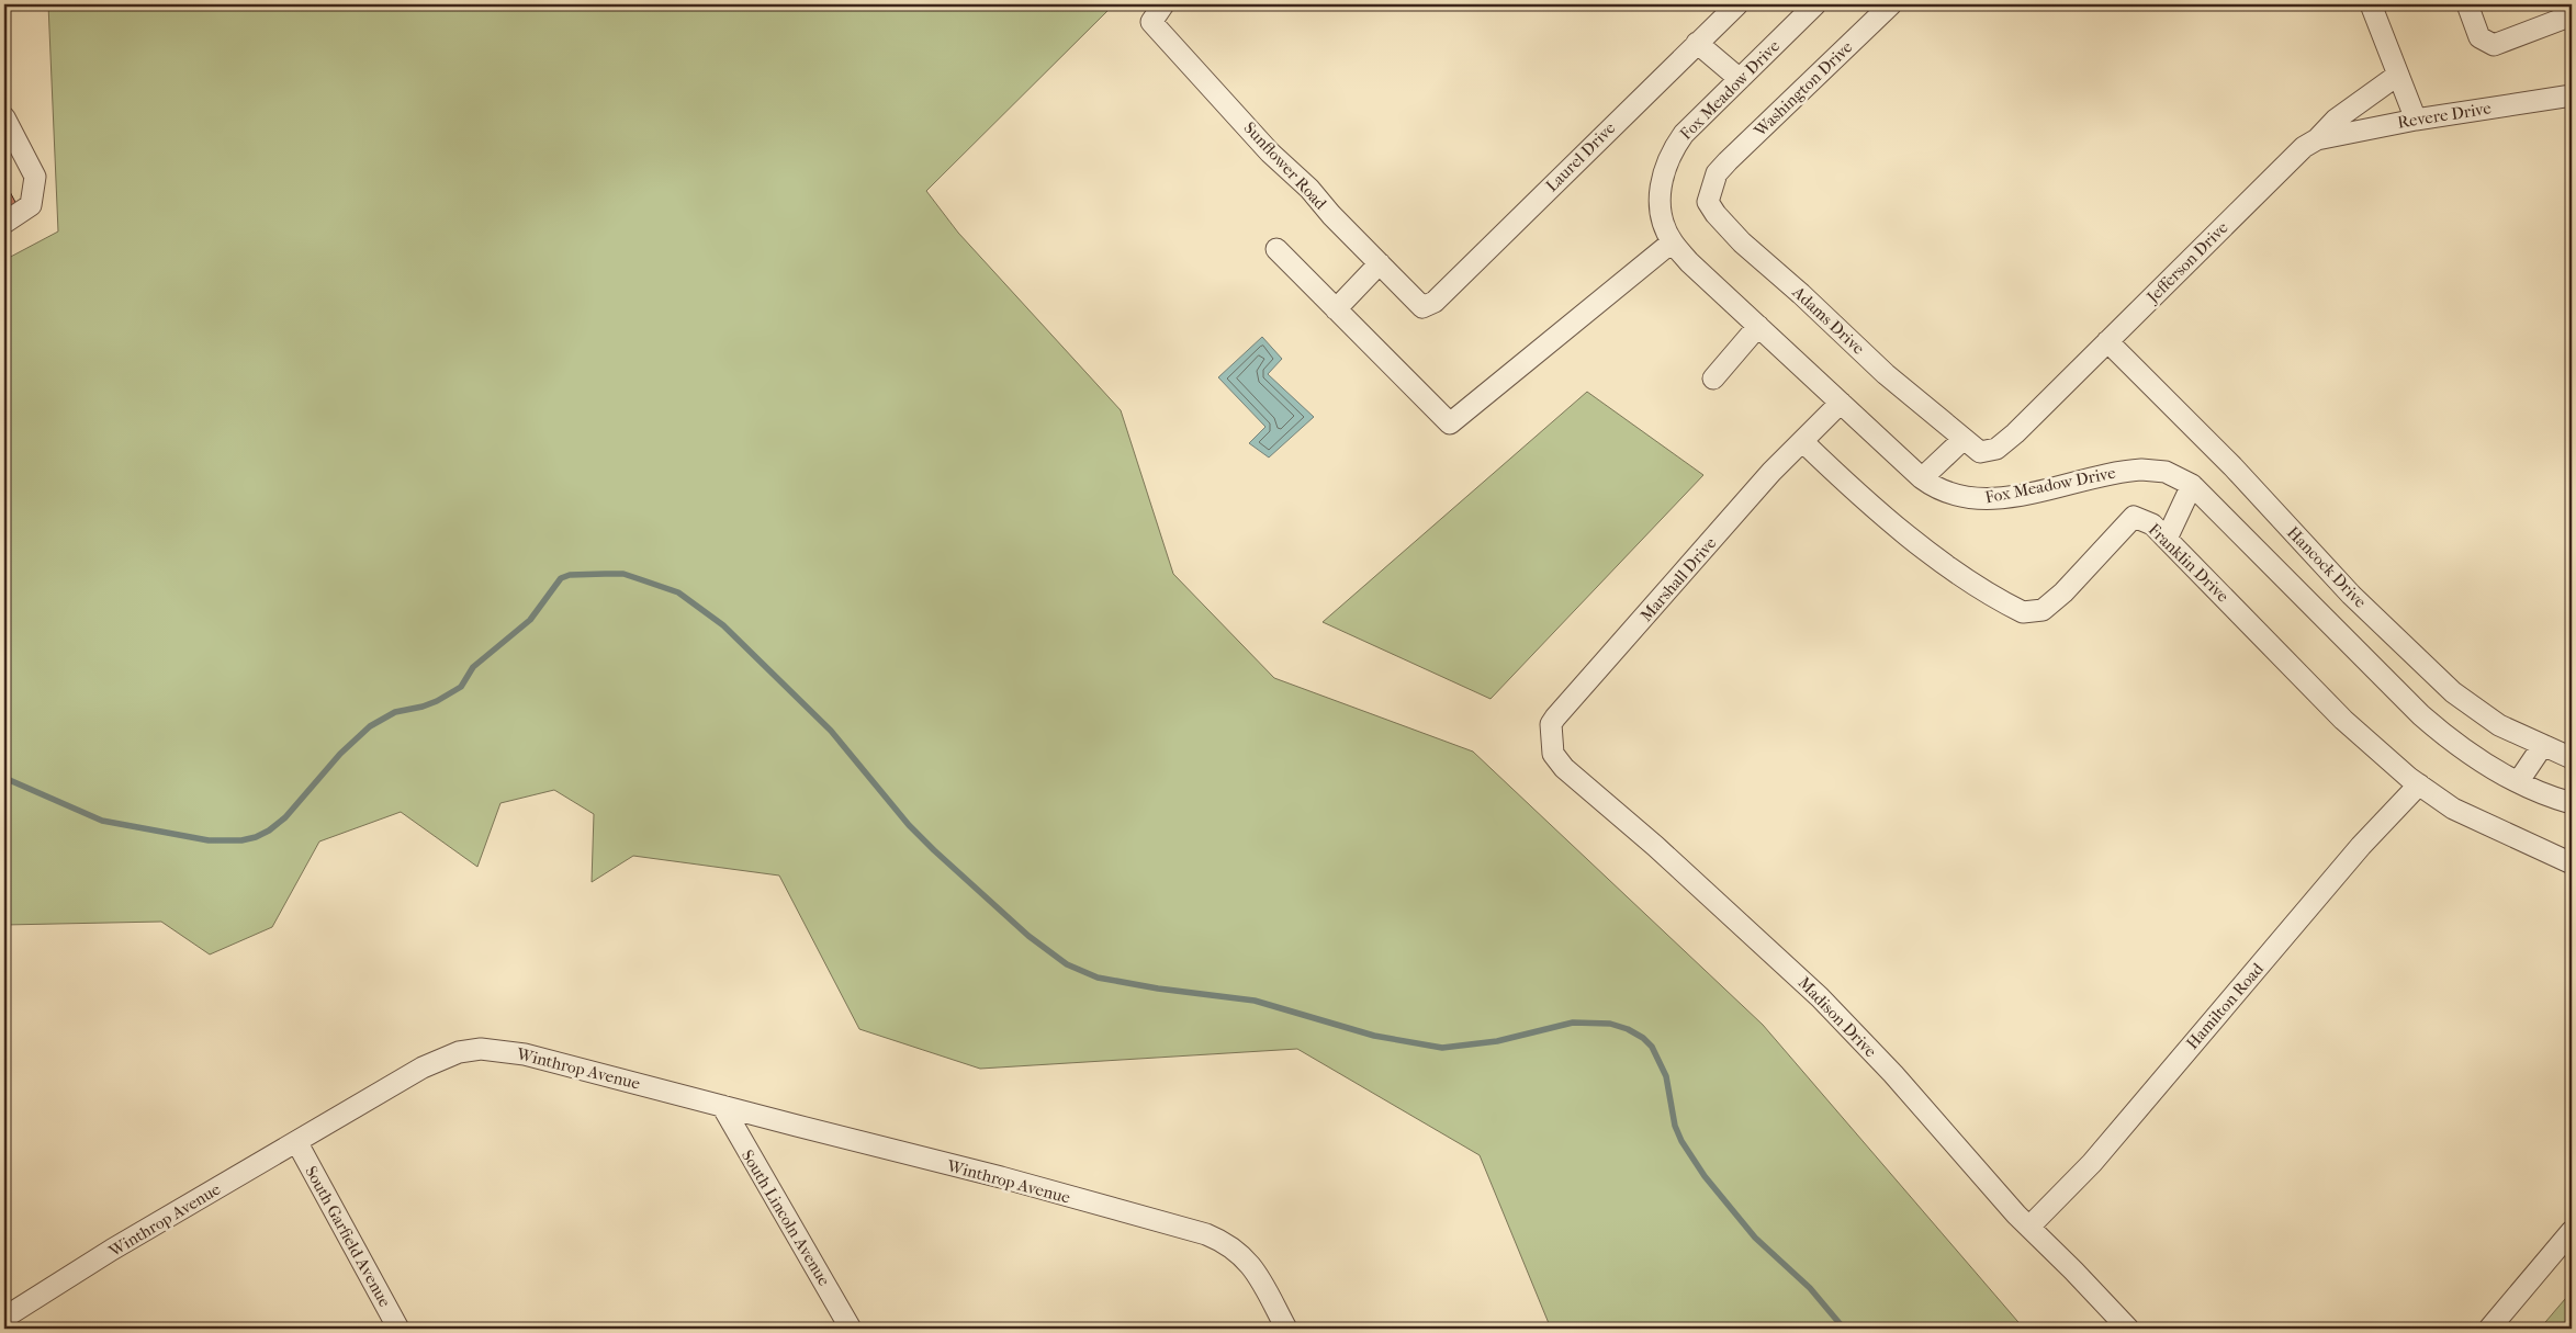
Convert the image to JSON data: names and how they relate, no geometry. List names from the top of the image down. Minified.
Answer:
{"streets":{"street":["Washington Drive","Fox Meadow Drive","Revere Drive","Laurel Drive","Sunflower Road","Jefferson Drive","Adams Drive","Franklin Drive","Hancock Drive","Marshall Drive","Hamilton Road","Madison Drive","Winthrop Avenue","South Lincoln Avenue","South Garfield Avenue"]},"crossings":[["Washington Drive","Adams Drive"],["Revere Drive","Jefferson Drive"],["Laurel Drive","Sunflower Road"],["Jefferson Drive","Adams Drive"],["Jefferson Drive","Hancock Drive"],["Franklin Drive","Marshall Drive"],["Franklin Drive","Hamilton Road"],["Marshall Drive","Madison Drive"],["Hamilton Road","Madison Drive"],["Winthrop Avenue","South Lincoln Avenue"],["Winthrop Avenue","South Garfield Avenue"]]}
